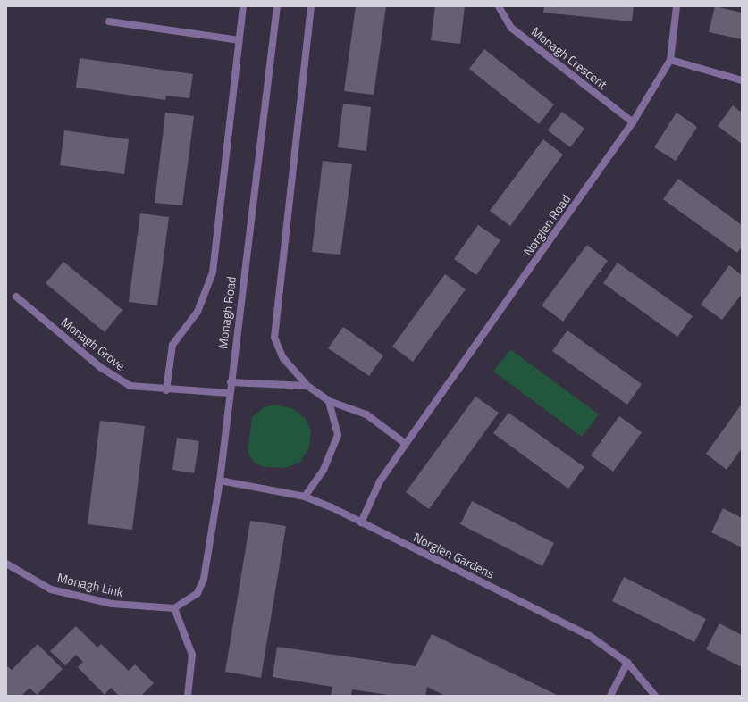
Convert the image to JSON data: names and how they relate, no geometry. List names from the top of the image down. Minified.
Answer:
{"streets":{"street":["Monagh Crescent","Norglen Road","Monagh Road","Monagh Grove","Norglen Gardens","Monagh Link"]},"crossings":[["Monagh Crescent","Norglen Road"],["Norglen Road","Norglen Gardens"],["Monagh Road","Monagh Grove"],["Monagh Road","Norglen Gardens"],["Monagh Road","Monagh Link"],["Monagh Grove","Norglen Gardens"]]}
